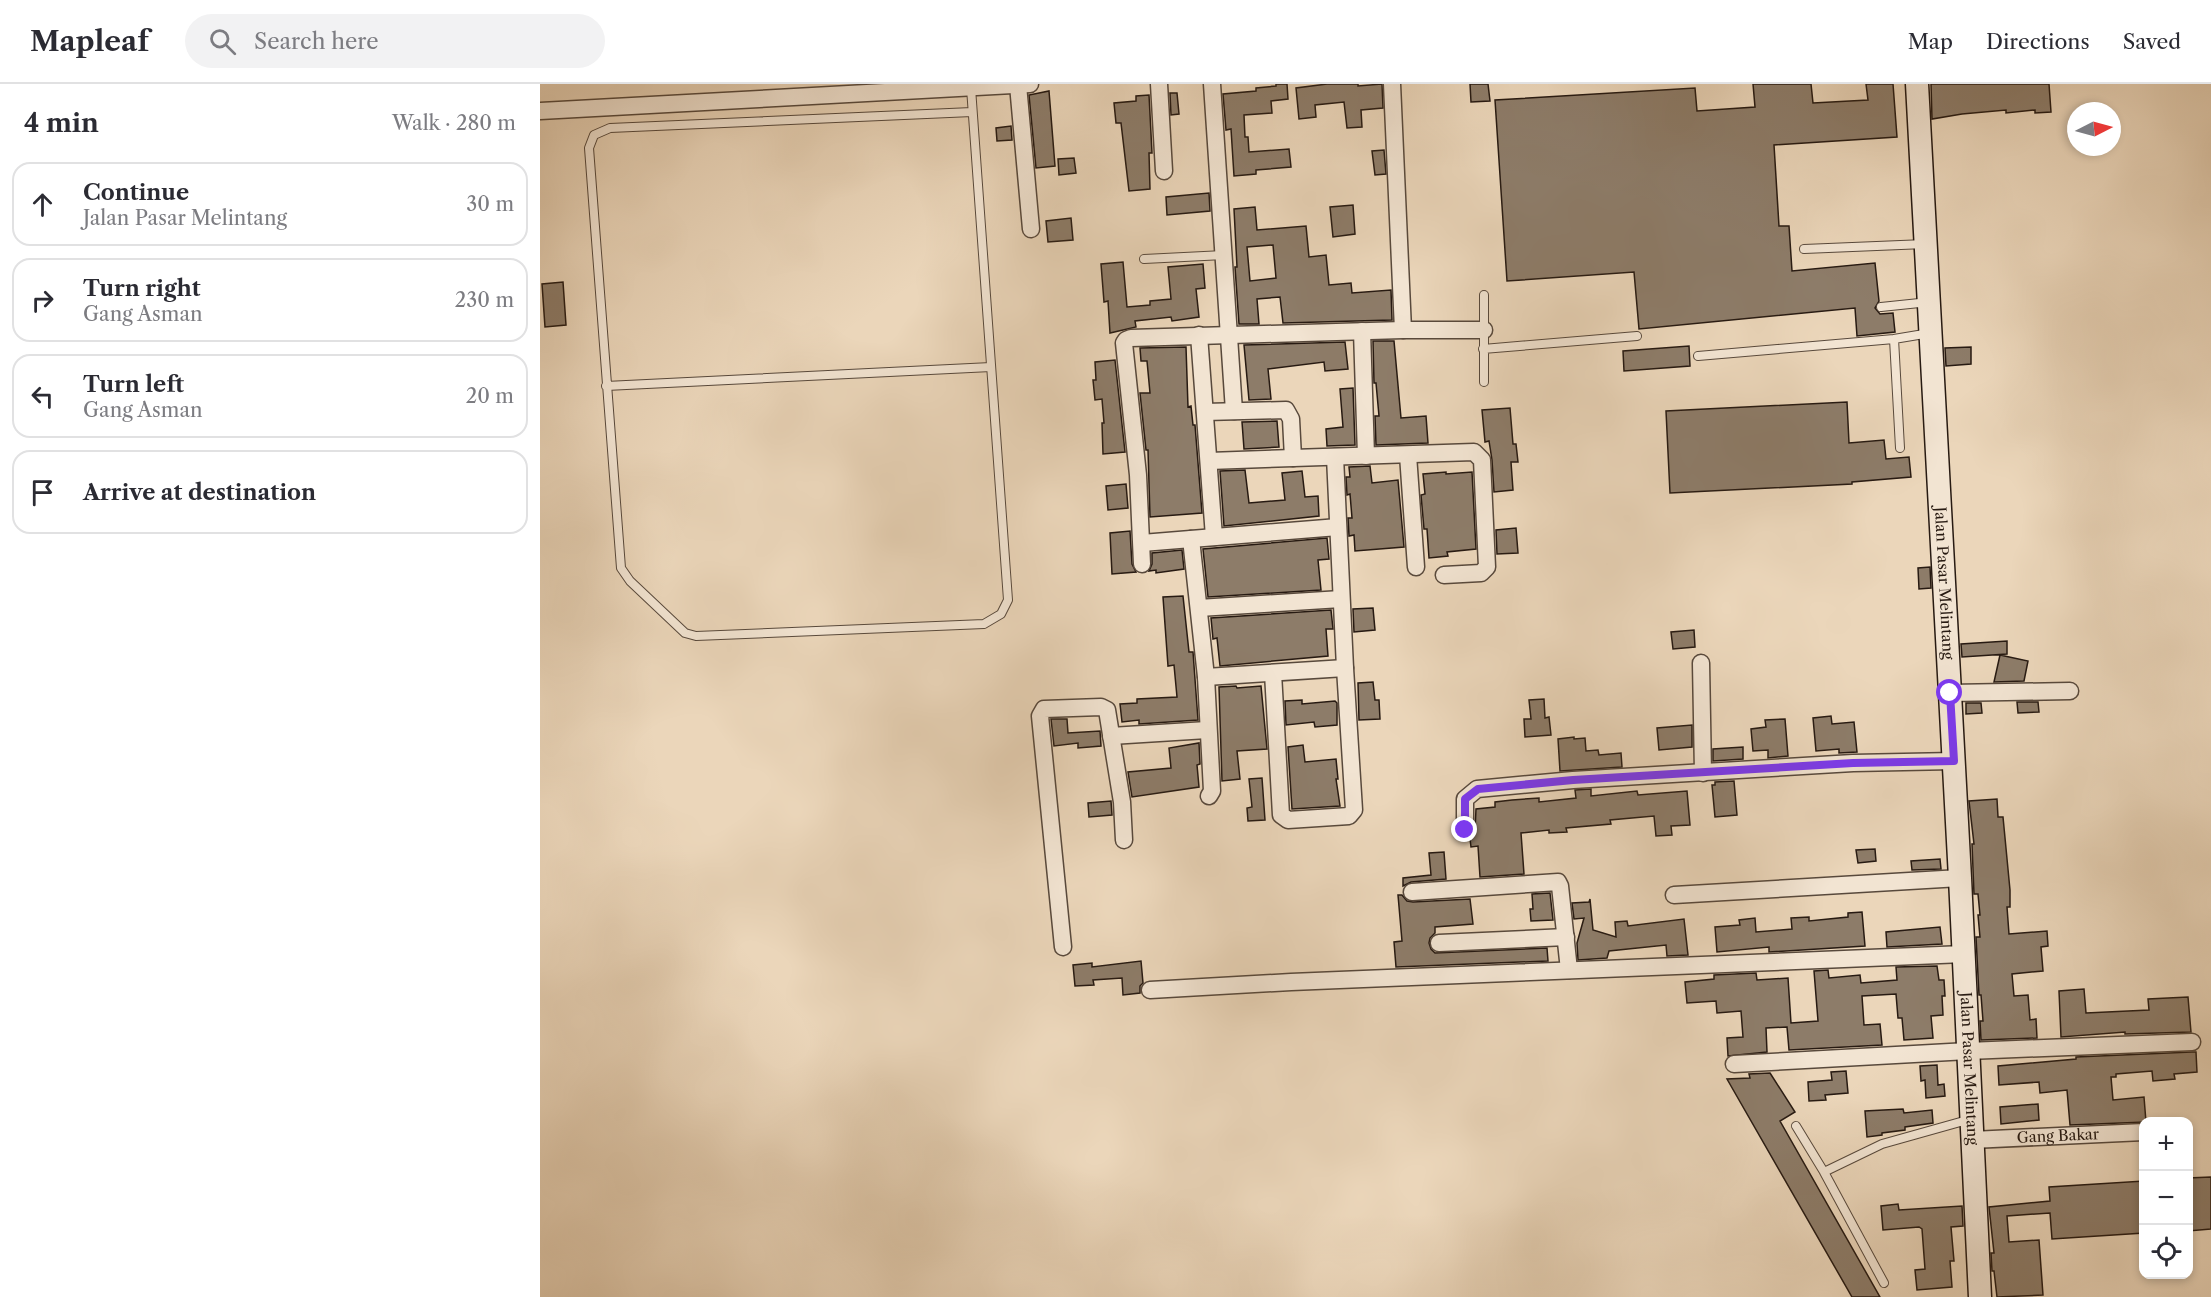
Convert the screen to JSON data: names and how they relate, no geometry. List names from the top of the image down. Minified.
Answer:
{"streets":{"street":["Jalan Pasar Melintang","Gang Bakar"]},"crossings":[["Jalan Pasar Melintang","Gang Bakar"]],"north":"right","page":{"header":"Mapleaf","search":"Search here","nav":["Map","Directions","Saved"],"heading":["4 min","Walk · 280 m"],"list":[["Continue","Jalan Pasar Melintang","30 m"],["Turn right","Gang Asman","230 m"],["Turn left","Gang Asman","20 m"],"Arrive at destination"],"map_buttons":["+","−"]}}
